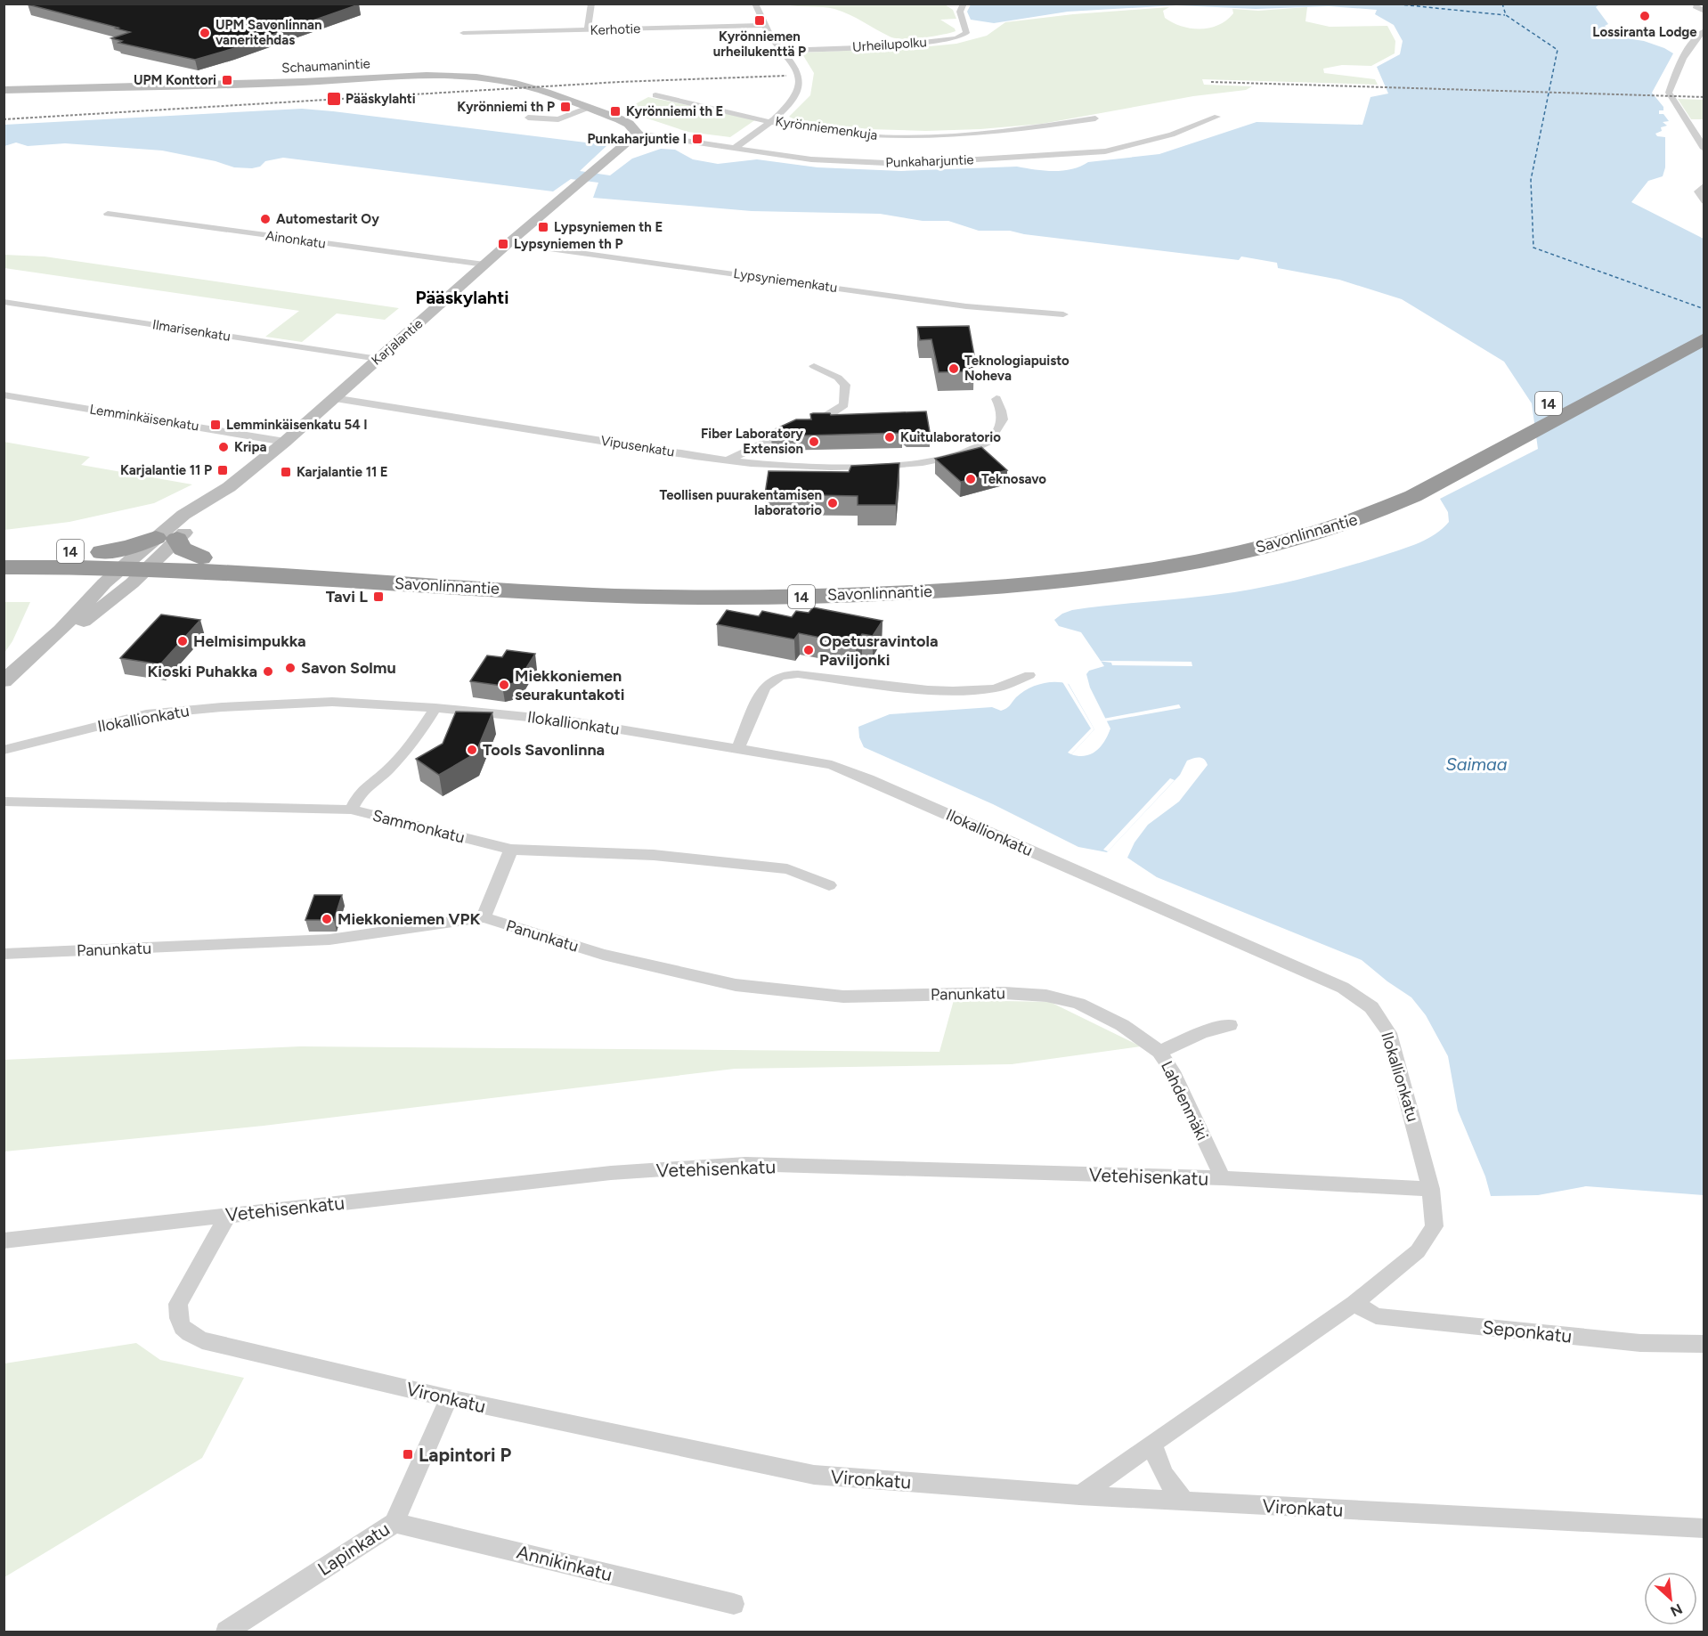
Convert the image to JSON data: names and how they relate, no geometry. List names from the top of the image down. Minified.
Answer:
{"streets":{"highway":["14","Savonlinnantie"],"street":["Kerhotie","Urheilupolku","Schaumanintie","Kyrönniemenkuja","Punkaharjuntie","Ainonkatu","Lypsyniemenkatu","Ilmarisenkatu","Karjalantie","Lemminkäisenkatu","Vipusenkatu","Ilokallionkatu","Sammonkatu","Panunkatu","Lahdenmäki","Vetehisenkatu","Seponkatu","Vironkatu","Lapinkatu","Annikinkatu"]},"crossings":[["Schaumanintie","Punkaharjuntie"],["Schaumanintie","Karjalantie"],["Punkaharjuntie","Karjalantie"],["Ainonkatu","Karjalantie"],["Lypsyniemenkatu","Karjalantie"],["Ilmarisenkatu","Karjalantie"],["Karjalantie","Lemminkäisenkatu"],["Karjalantie","Vipusenkatu"],["Karjalantie","Savonlinnantie"],["Ilokallionkatu","Vetehisenkatu"],["Ilokallionkatu","Seponkatu"],["Ilokallionkatu","Vironkatu"],["Panunkatu","Lahdenmäki"],["Lahdenmäki","Vetehisenkatu"],["Vetehisenkatu","Vironkatu"],["Vironkatu","Lapinkatu"],["Lapinkatu","Annikinkatu"]],"districts":["Pääskylahti"],"water":["Saimaa"],"places":{"other":["Lossiranta Lodge","UPM Savonlinnan vaneritehdas","Automestarit Oy","Teknologiapuisto Noheva","Kuitulaboratorio","Fiber Laboratory Extension","Kripa","Teknosavo","Teollisen puurakentamisen laboratorio","Helmisimpukka","Opetusravintola Paviljonki","Savon Solmu","Kioski Puhakka","Miekkoniemen seurakuntakoti","Tools Savonlinna","Miekkoniemen VPK"],"transit":["Kyrönniemen urheilukenttä P","UPM Konttori","Pääskylahti","Kyrönniemi th P","Kyrönniemi th E","Punkaharjuntie I","Lypsyniemen th E","Lypsyniemen th P","Lemminkäisenkatu 54 I","Karjalantie 11 P","Karjalantie 11 E","Tavi L","Lapintori P"]},"north":"bottom right"}
